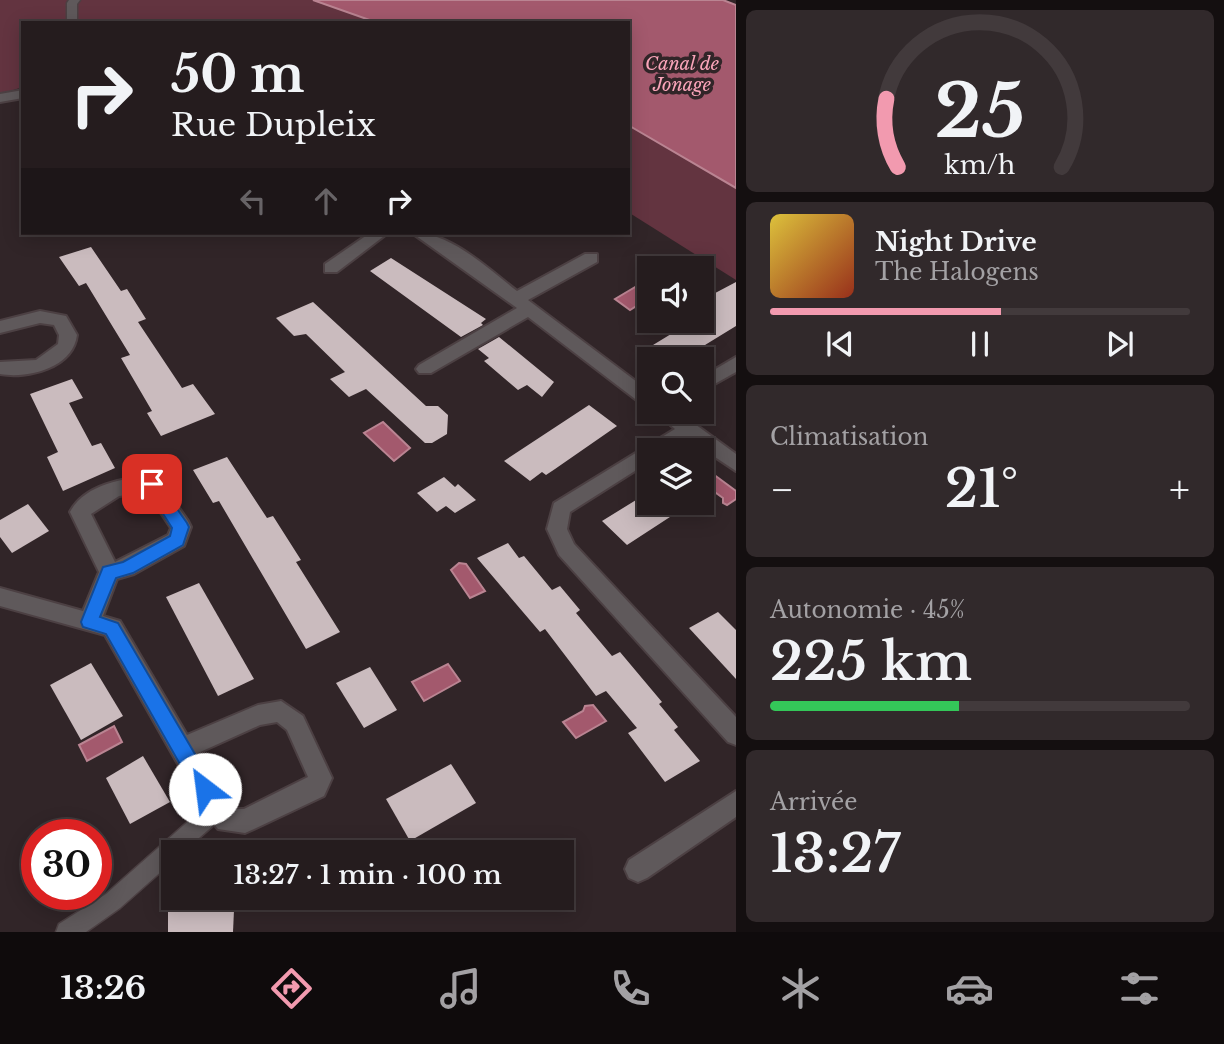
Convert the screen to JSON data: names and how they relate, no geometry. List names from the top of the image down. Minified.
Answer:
{"water":["Canal de Jonage"],"page":{"turn":["50 m","Rue Dupleix"],"song":["Night Drive","The Halogens"],"tile":["Climatisation",["Autonomie · 45%","225 km"],["Arrivée","13:27"]],"heat":["−","21°","+"],"limit":"30","trip":"13:27 · 1 min · 100 m","tabs":"13:26","gauge":["25","km/h"]}}
